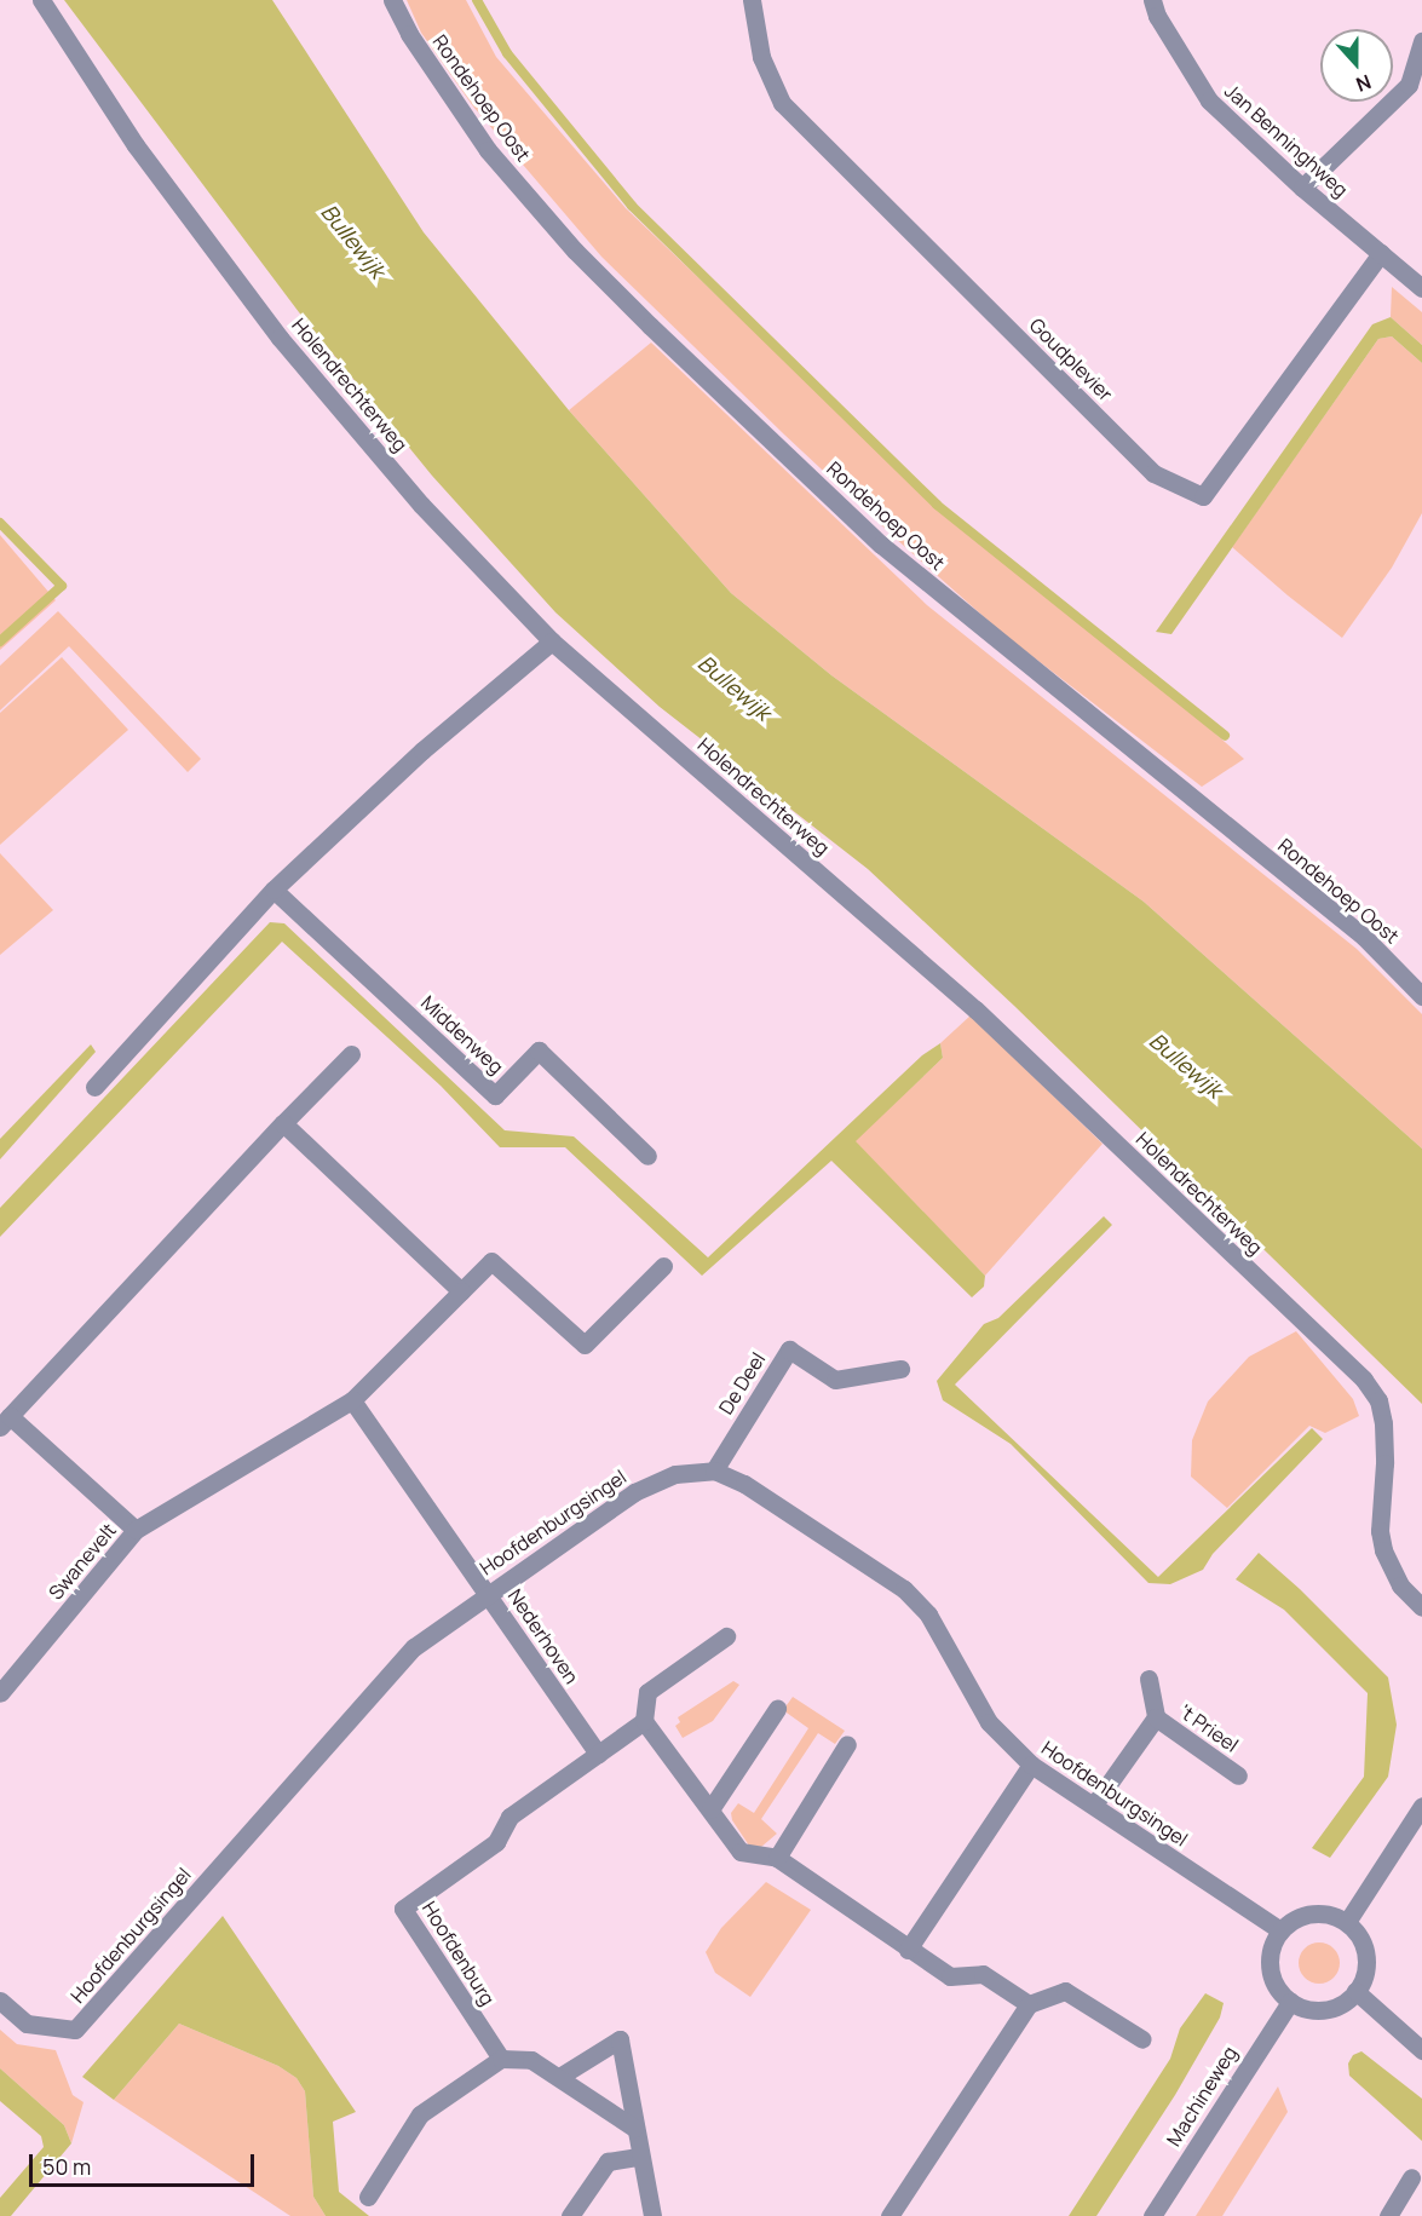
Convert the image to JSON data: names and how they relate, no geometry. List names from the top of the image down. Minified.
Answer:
{"streets":{"street":["Rondehoep Oost","Jan Benninghweg","Goudplevier","Holendrechterweg","Middenweg","De Deel","Hoofdenburgsingel","Swanevelt","Nederhoven","'t Prieel","Hoofdenburg","Machineweg"]},"crossings":[["Jan Benninghweg","Goudplevier"],["De Deel","Hoofdenburgsingel"],["Hoofdenburgsingel","Nederhoven"],["Hoofdenburgsingel","'t Prieel"],["Hoofdenburgsingel","Machineweg"],["Nederhoven","Hoofdenburg"]],"water":["Bullewijk"],"scale_bar":"50 m","north":"bottom"}
